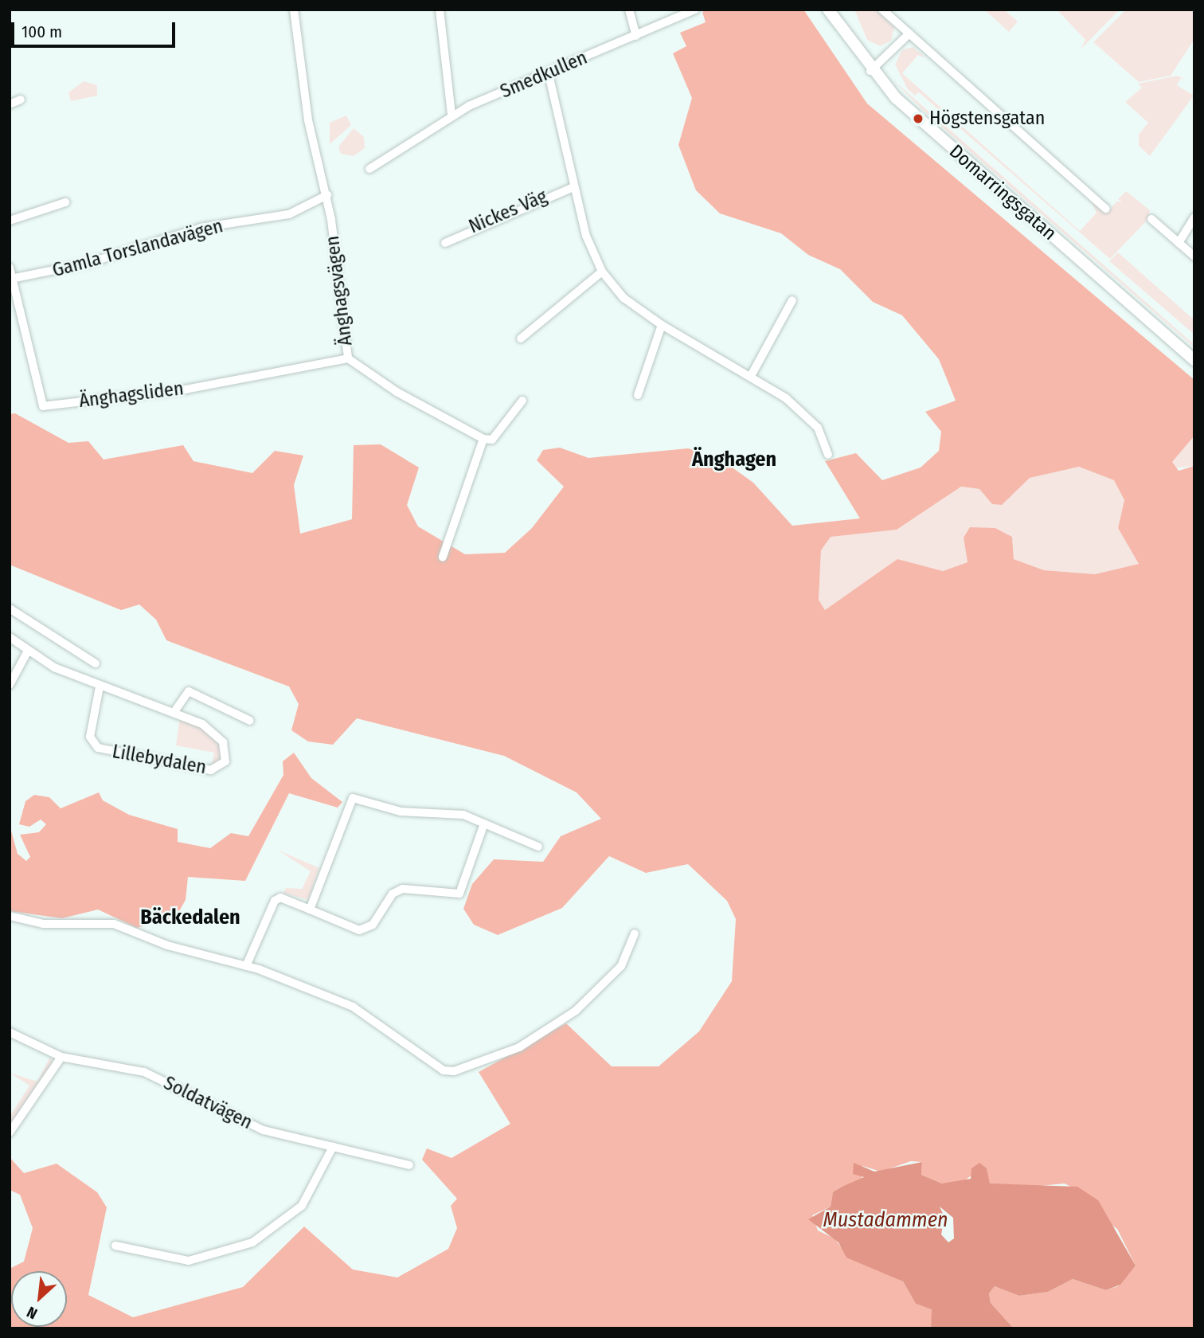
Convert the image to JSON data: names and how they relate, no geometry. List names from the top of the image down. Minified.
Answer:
{"streets":{"street":["Smedkullen","Domarringsgatan","Nickes Väg","Gamla Torslandavägen","Änghagsvägen","Änghagsliden","Lillebydalen","Soldatvägen"]},"crossings":[["Smedkullen","Nickes Väg"],["Gamla Torslandavägen","Änghagsvägen"],["Gamla Torslandavägen","Änghagsliden"],["Änghagsvägen","Änghagsliden"]],"districts":["Änghagen","Bäckedalen"],"water":["Mustadammen"],"places":["Högstensgatan"],"scale_bar":"100 m","north":"bottom left"}
